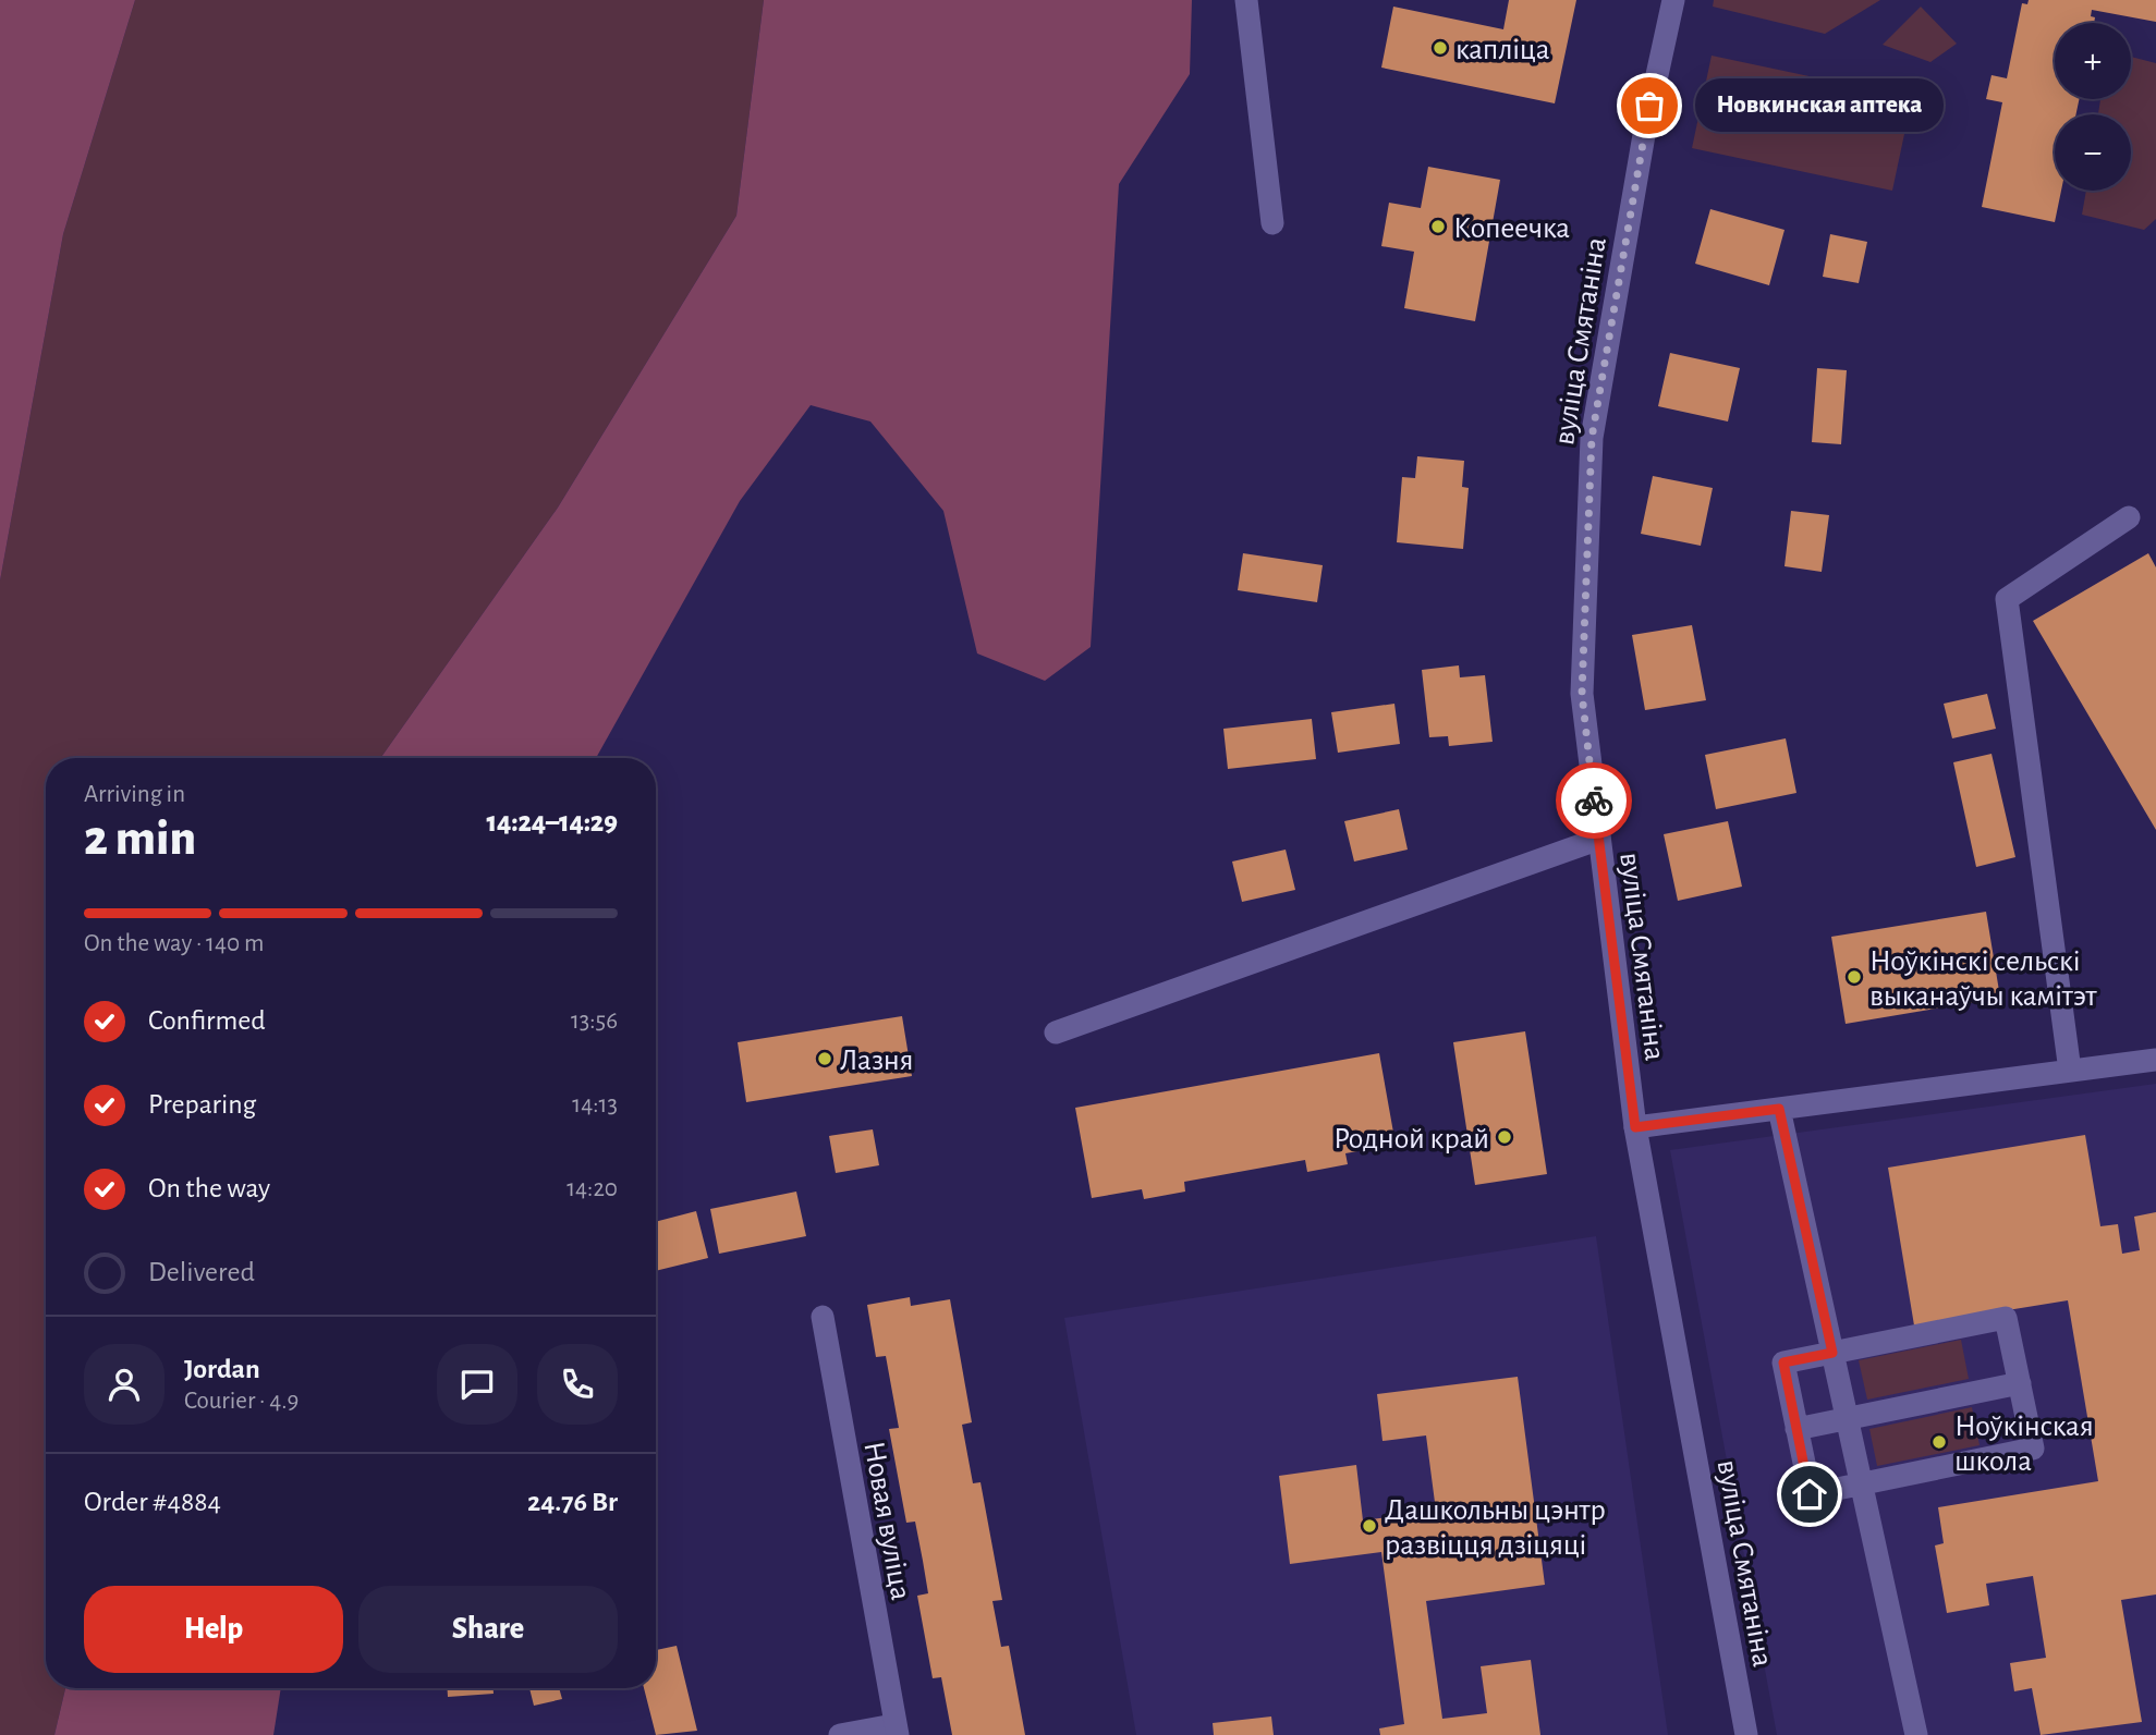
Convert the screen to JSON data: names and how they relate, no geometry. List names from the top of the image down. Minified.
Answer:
{"streets":{"street":["вуліца Смятаніна","Новая вуліца"]},"places":["капліца","Новкинская аптека","Копеечка","Ноўкінскі сельскі выканаўчы камітэт","Лазня","Родной край","Ноўкінская школа","Дашкольны цэнтр развіцця дзіцяці"],"page":{"map_buttons":["+","−"],"bubble":"Новкинская аптека","heading":["2 min","Arriving in","14:24–14:29"],"panel":["Jordan","Courier · 4.9","Order #4884","24.76 Br"],"bar":"On the way · 140 m","list":[["Confirmed","13:56"],["Preparing","14:13"],["On the way","14:20"],"Delivered"],"buttons":["Help","Share"]}}
